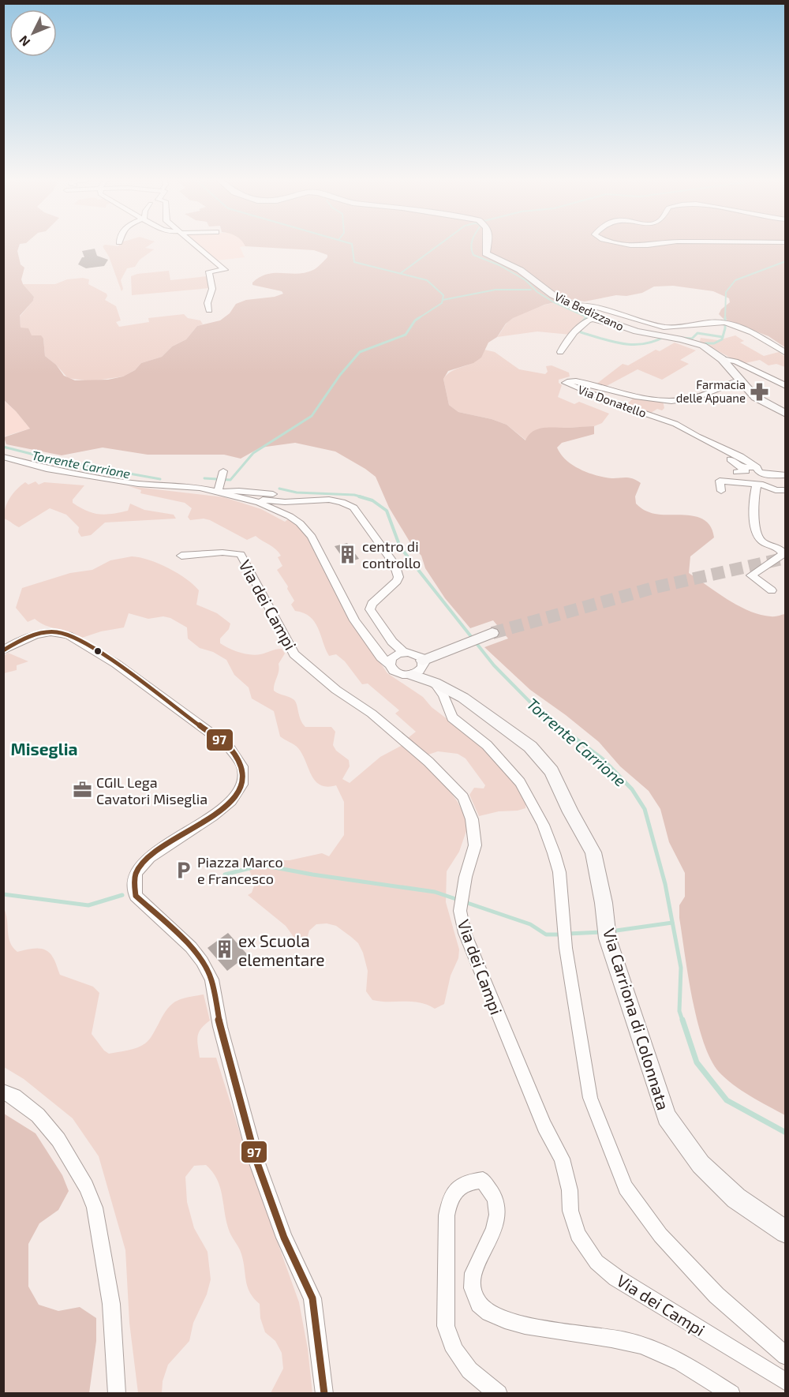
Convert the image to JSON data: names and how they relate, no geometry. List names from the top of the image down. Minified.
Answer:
{"streets":{"street":["Via Bedizzano","Via Donatello","Via dei Campi","Via Carriona di Colonnata"]},"crossings":[["Via Bedizzano","Via Donatello"]],"districts":["Miseglia"],"water":["Torrente Carrione"],"places":{"pharmacy":["Farmacia delle Apuane"],"building":["centro di controllo","ex Scuola elementare"],"office":["CGIL Lega Cavatori Miseglia"],"parking":["Piazza Marco e Francesco"]},"lines":["transit line 97"],"north":"bottom left"}
